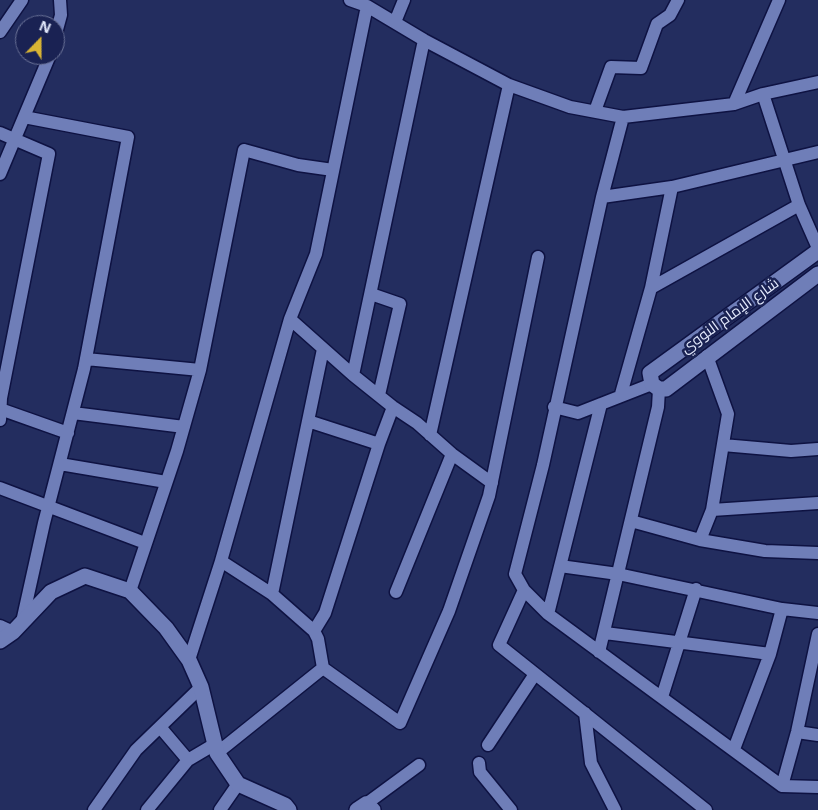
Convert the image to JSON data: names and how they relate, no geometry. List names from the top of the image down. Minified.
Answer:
{"streets":{"street":["شارع الإمام النووي"]},"north":"top"}
